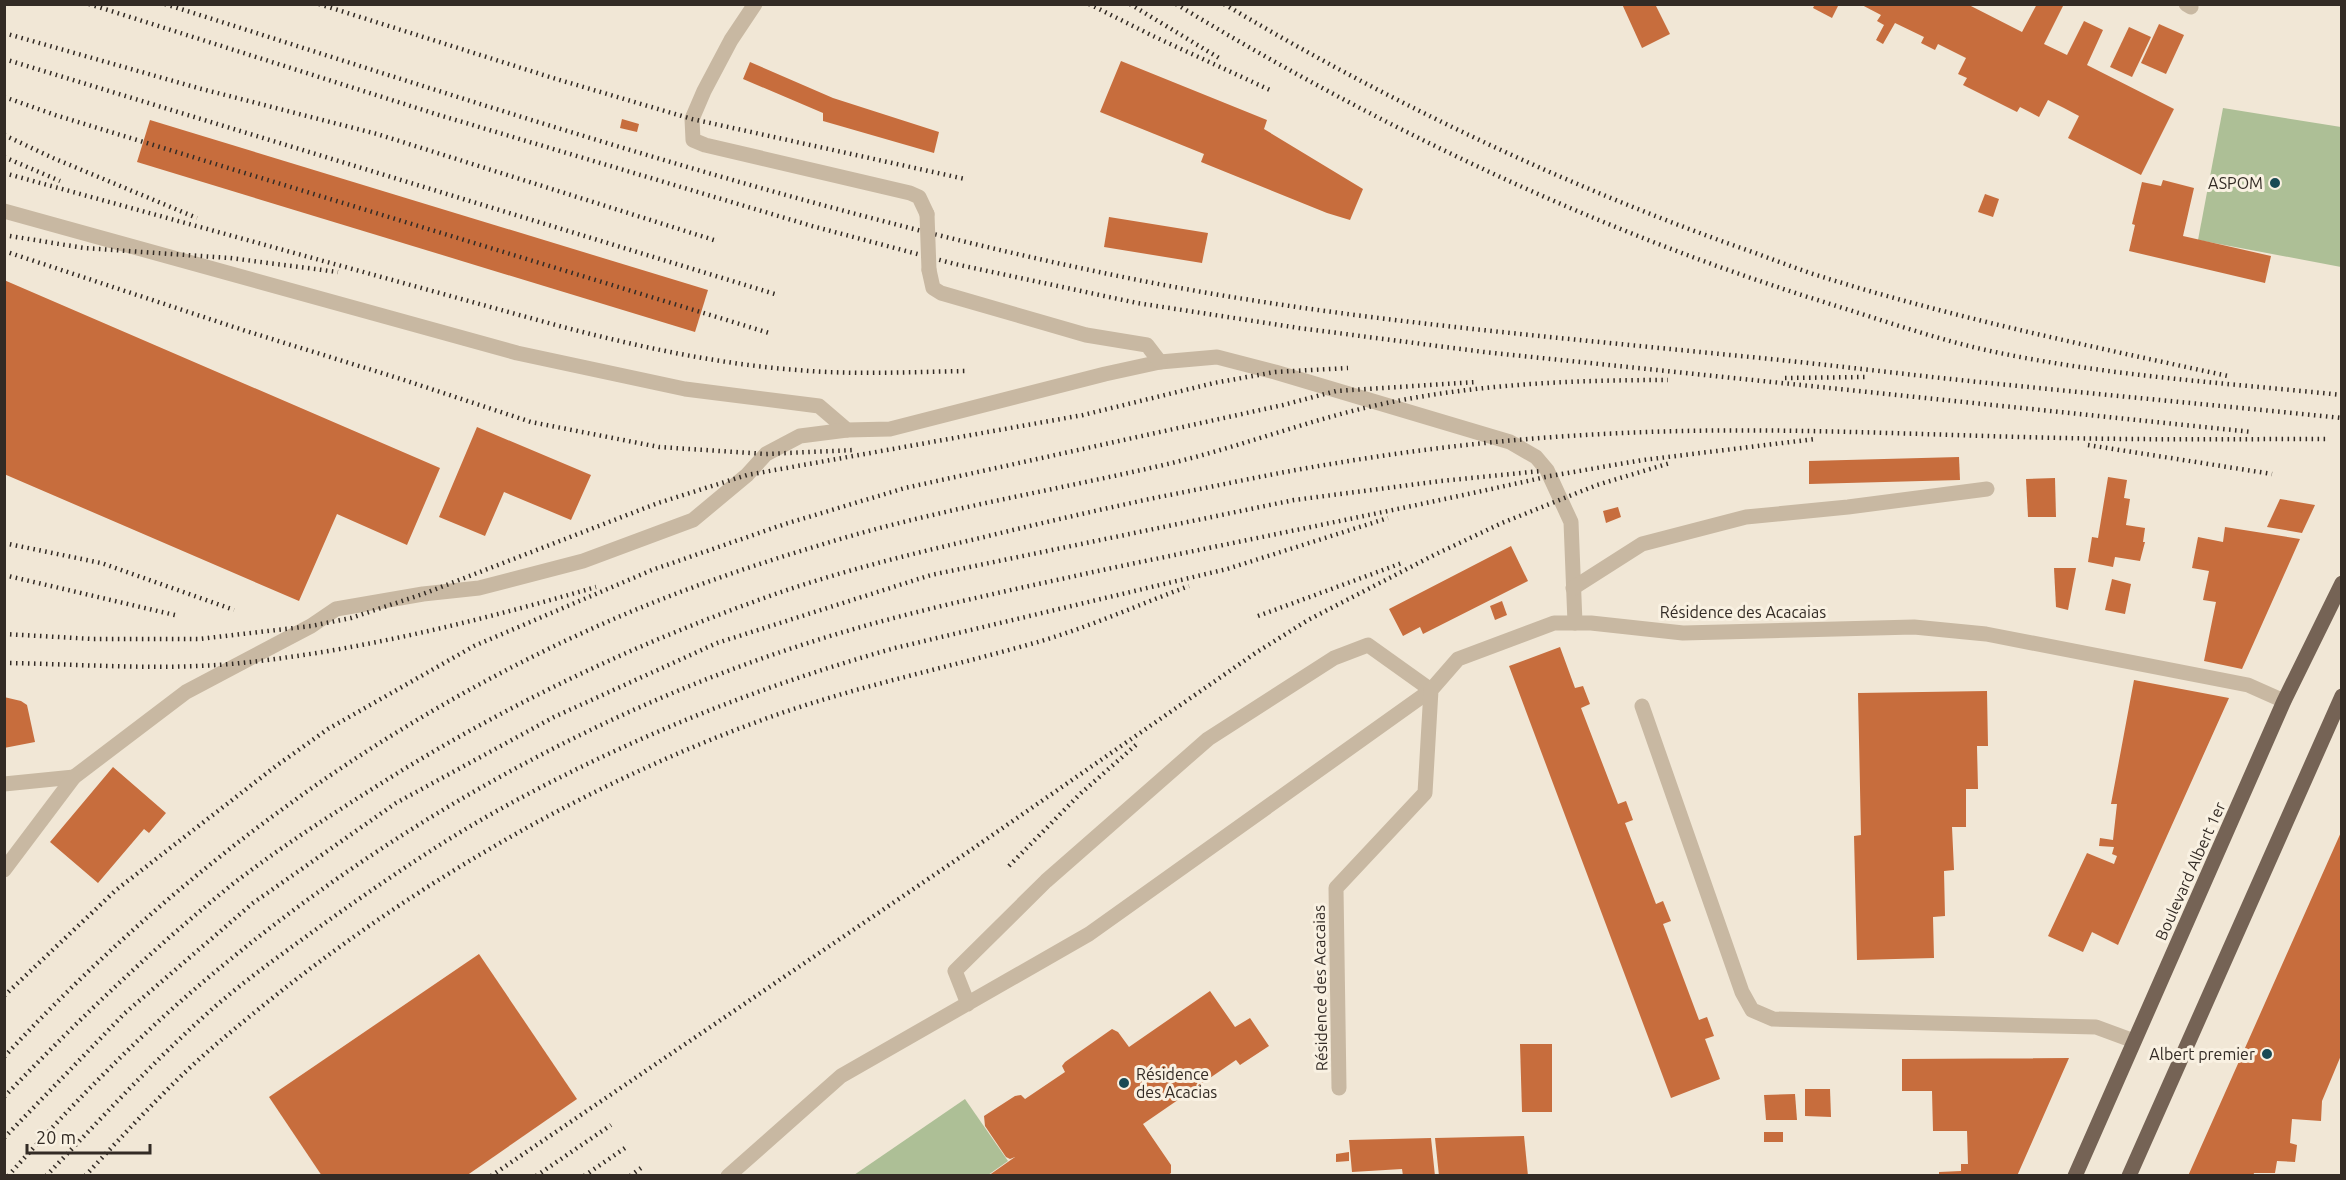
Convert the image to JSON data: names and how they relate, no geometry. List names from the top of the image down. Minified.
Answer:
{"streets":{"main road":["Boulevard Albert 1er"],"street":["Résidence des Acacaias"]},"crossings":[["Résidence des Acacaias","Boulevard Albert 1er"]],"places":["ASPOM","Albert premier","Résidence des Acacias"],"scale_bar":"20 m"}
